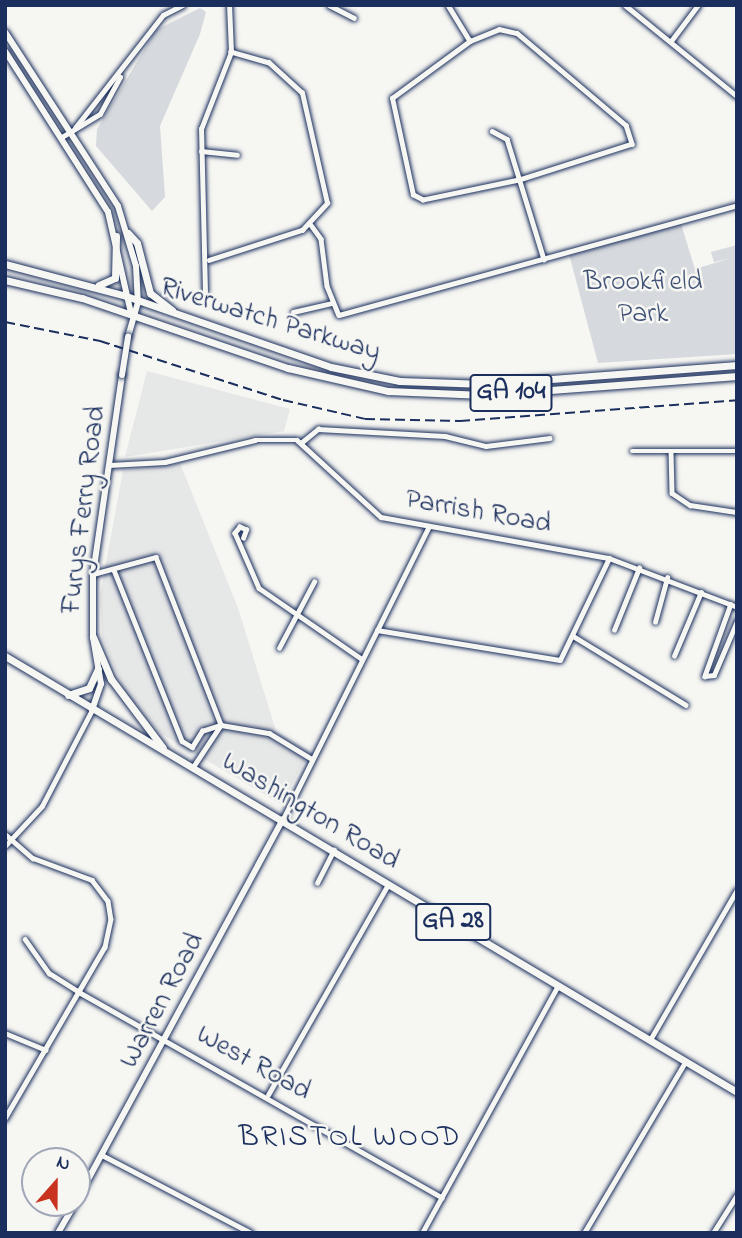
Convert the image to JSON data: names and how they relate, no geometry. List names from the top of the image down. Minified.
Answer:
{"streets":{"main road":["Riverwatch Parkway","GA 104","Furys Ferry Road","Washington Road","GA 28","Warren Road"],"street":["Parrish Road","West Road"]},"crossings":[["Riverwatch Parkway","Furys Ferry Road"],["Furys Ferry Road","Washington Road"],["Furys Ferry Road","GA 28"],["Washington Road","GA 28"],["Washington Road","Warren Road"],["Warren Road","West Road"]],"districts":["BRISTOL WOOD"],"parks":["Brookfield Park"],"north":"top"}
